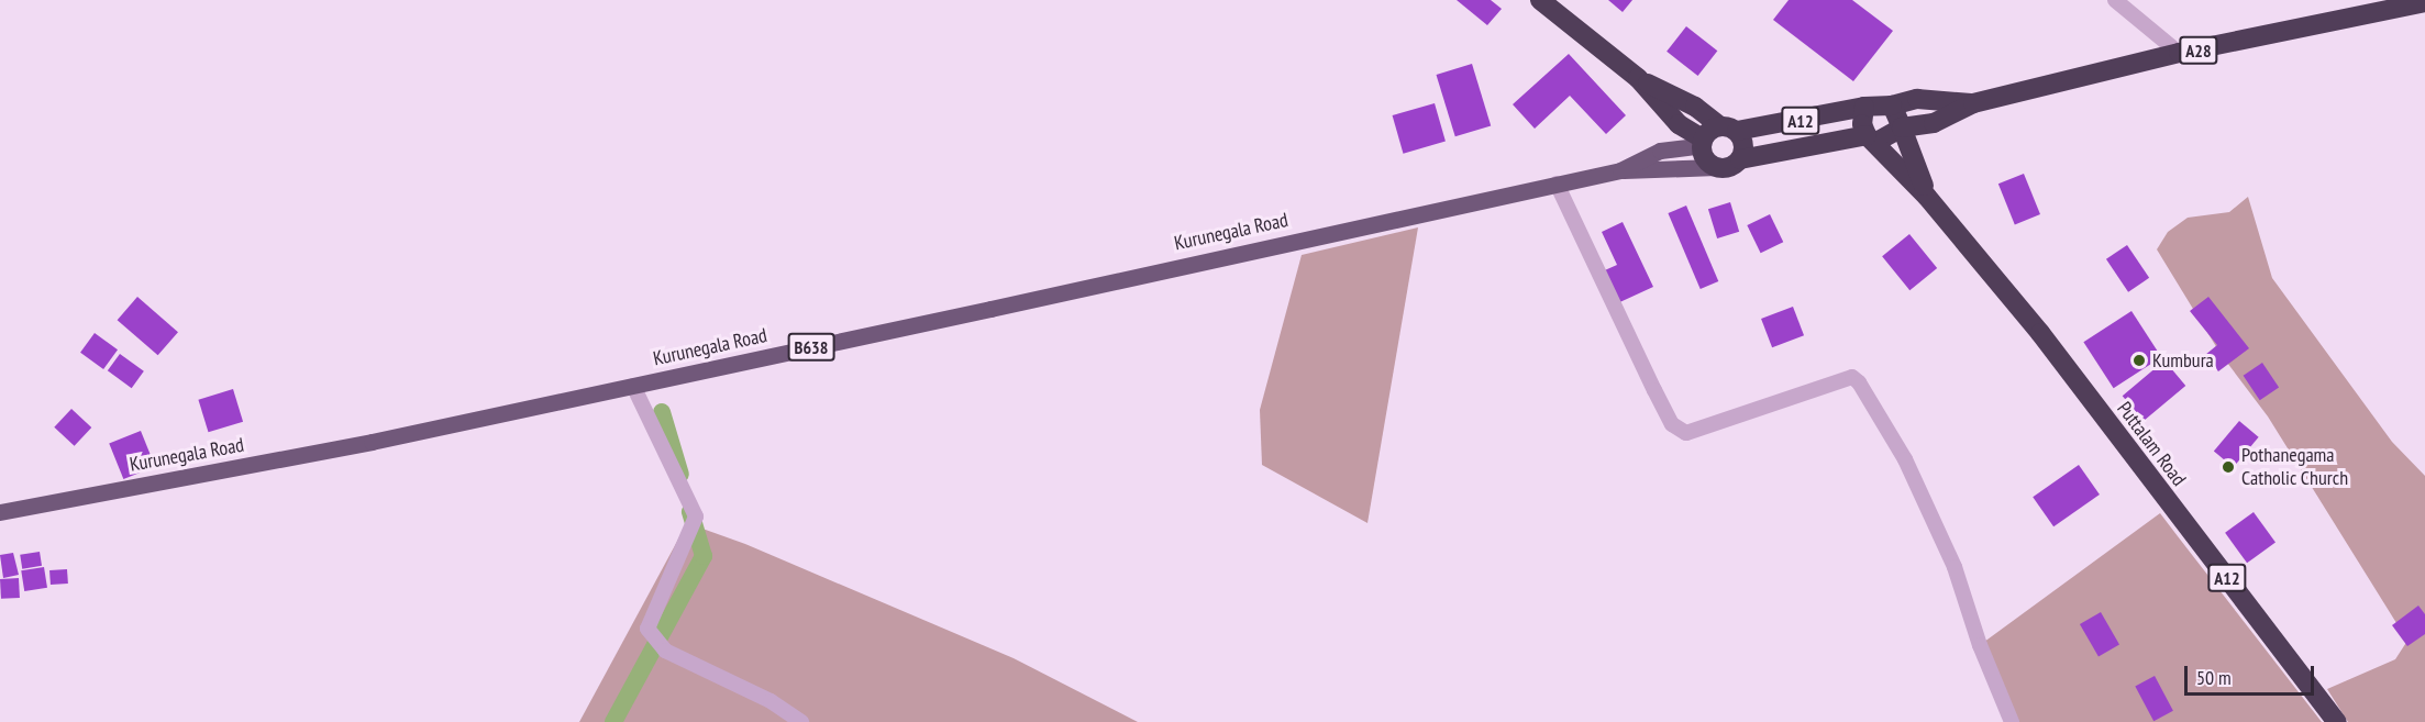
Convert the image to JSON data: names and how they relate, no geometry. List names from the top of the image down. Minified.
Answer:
{"streets":{"highway":["A28","A12","Puttalam Road"],"main road":["Kurunegala Road","B638"]},"crossings":[["A28","Puttalam Road"],["A12","Kurunegala Road"],["A12","Puttalam Road"]],"places":["Kumbura","Pothanegama Catholic Church"],"scale_bar":"50 m"}
